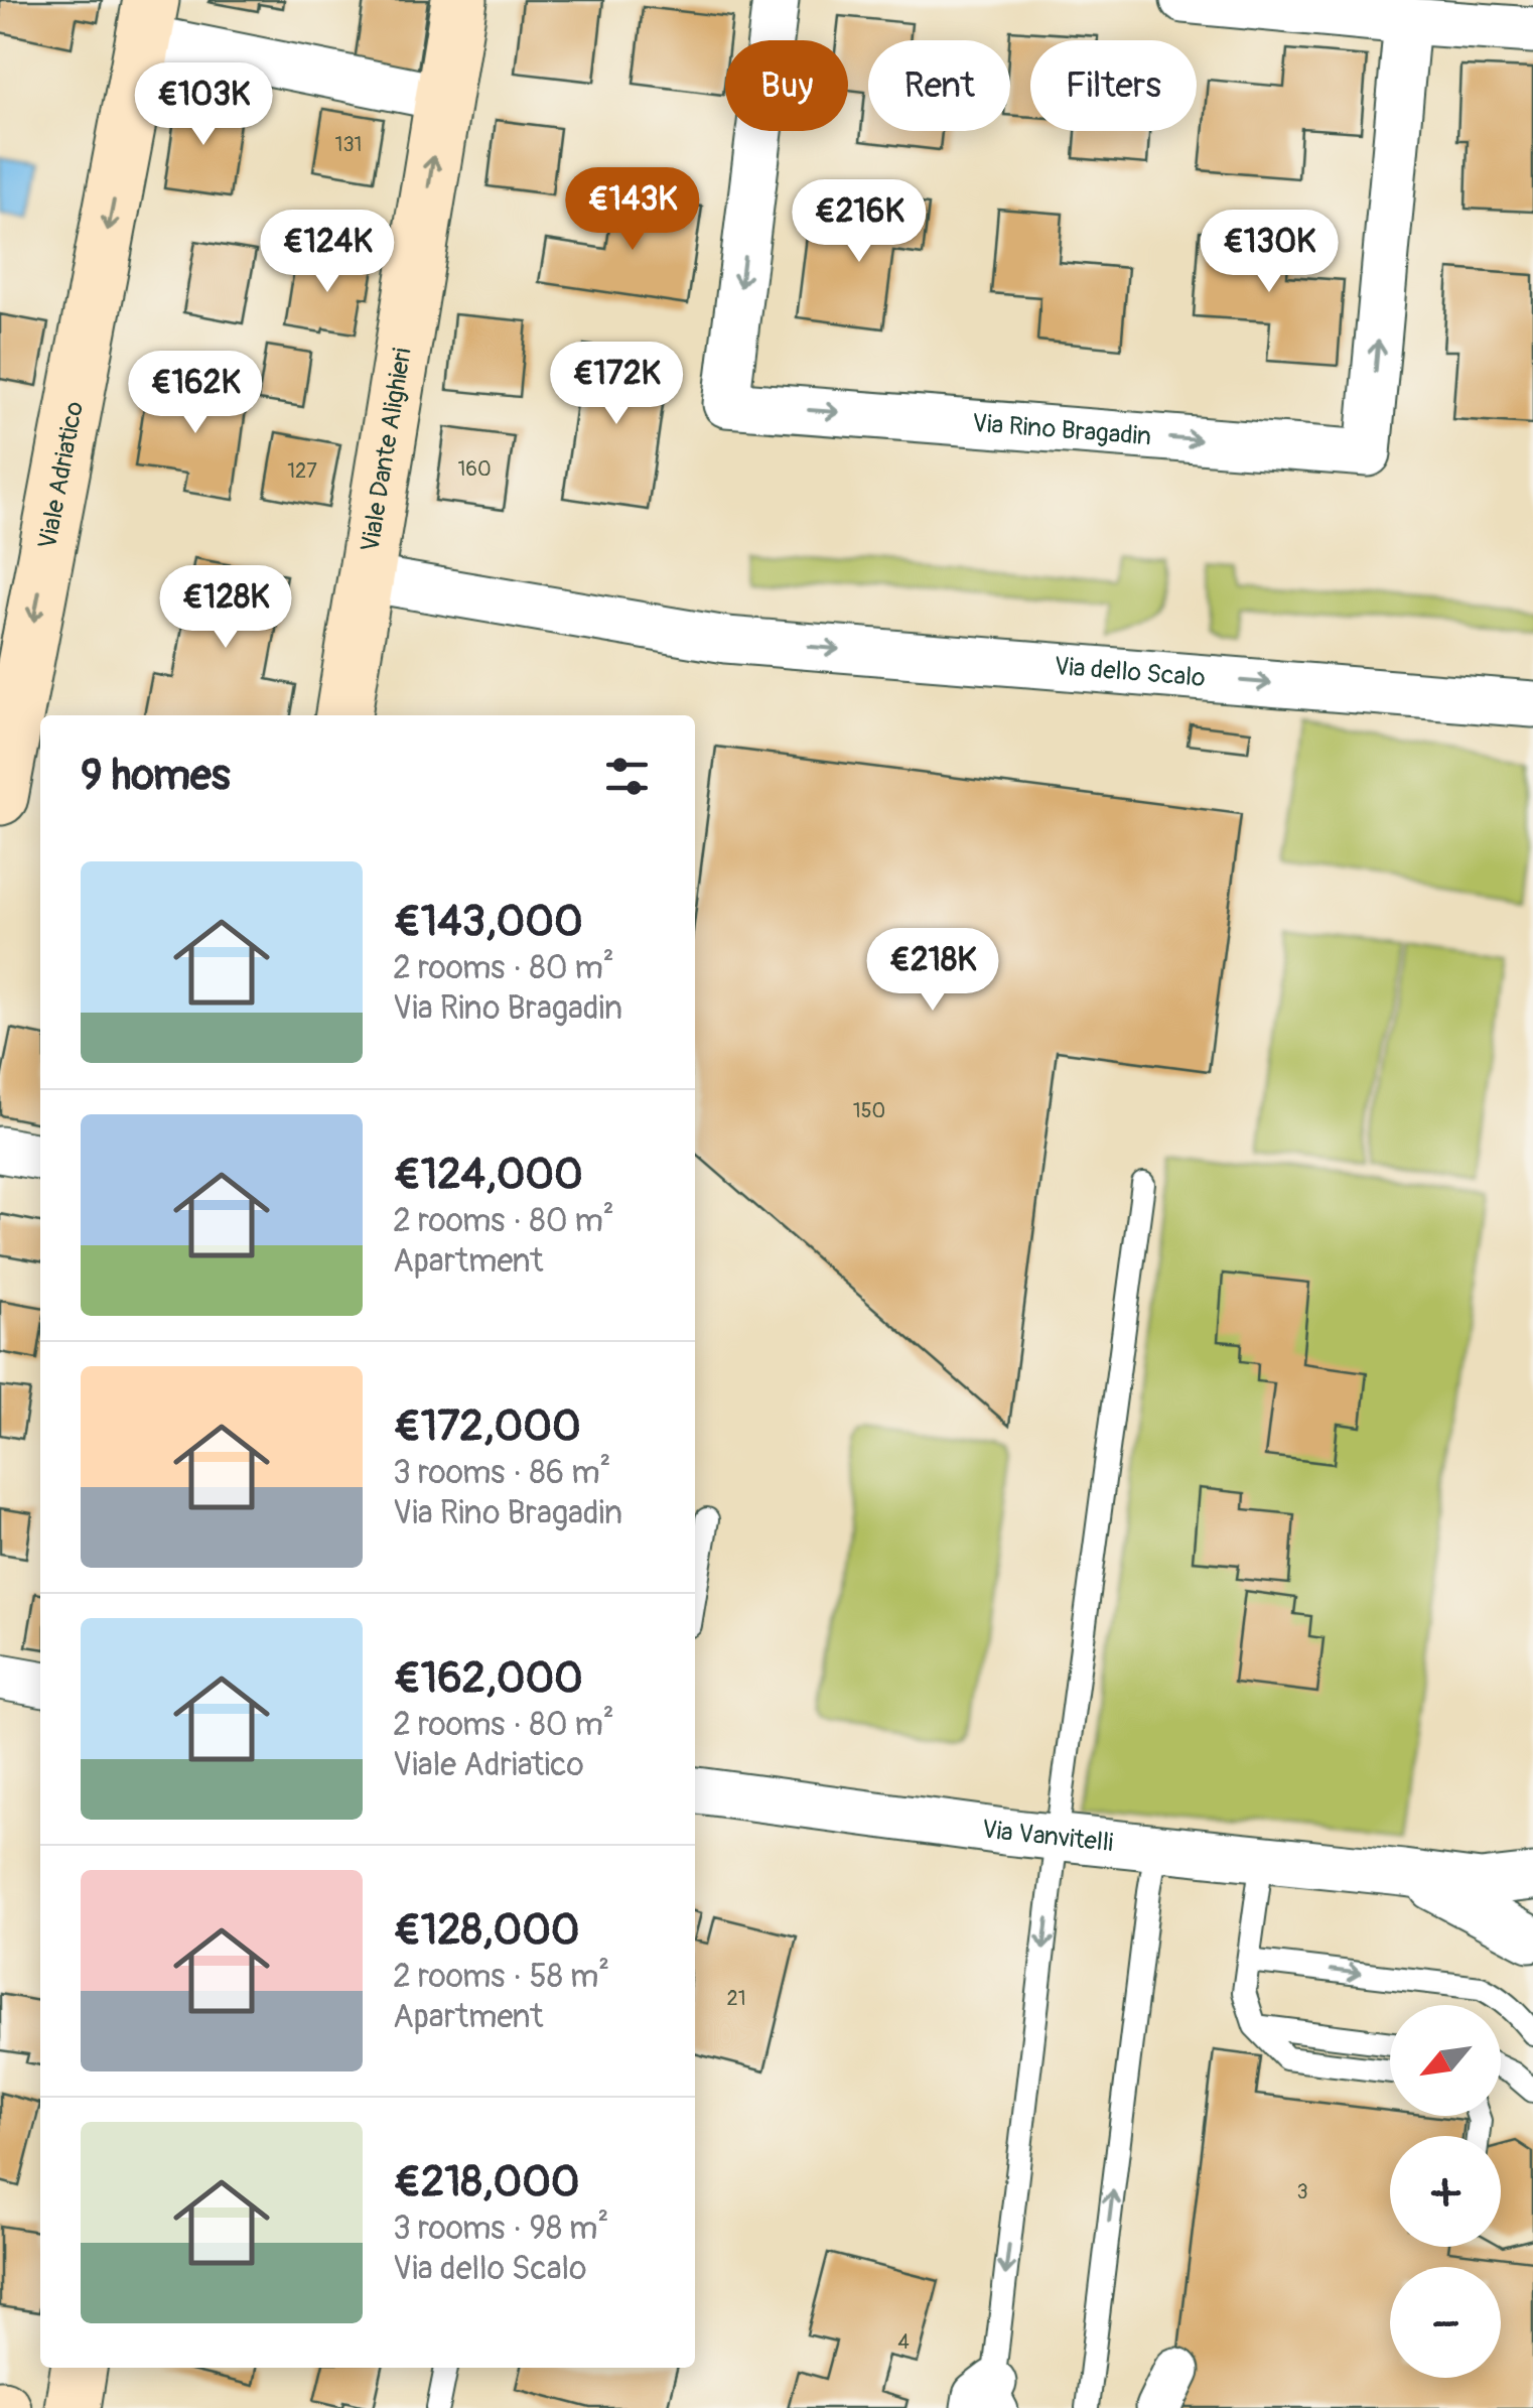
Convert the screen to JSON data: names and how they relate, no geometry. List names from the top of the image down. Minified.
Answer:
{"streets":{"street":["Via Rino Bragadin","Viale Dante Alighieri","Viale Adriatico","Via dello Scalo","Via Vanvitelli"]},"crossings":[["Viale Dante Alighieri","Viale Adriatico"],["Viale Dante Alighieri","Via dello Scalo"]],"one_way":["Viale Dante Alighieri","Viale Adriatico","Via dello Scalo"],"house_numbers":["131","160","127","150","21","3","4"],"north":"bottom left","page":{"chip":["Buy","Rent","Filters"],"price":["€103K","€143K","€216K","€124K","€130K","€172K","€162K","€128K","€218K"],"heading":"9 homes","list":[{"name":"€143,000","note":"2 rooms · 80 m² · Via Rino Bragadin"},{"name":"€124,000","note":"2 rooms · 80 m² · Apartment"},{"name":"€172,000","note":"3 rooms · 86 m² · Via Rino Bragadin"},{"name":"€162,000","note":"2 rooms · 80 m² · Viale Adriatico"},{"name":"€128,000","note":"2 rooms · 58 m² · Apartment"},{"name":"€218,000","note":"3 rooms · 98 m² · Via dello Scalo"}],"map_buttons":["+","−"]}}
